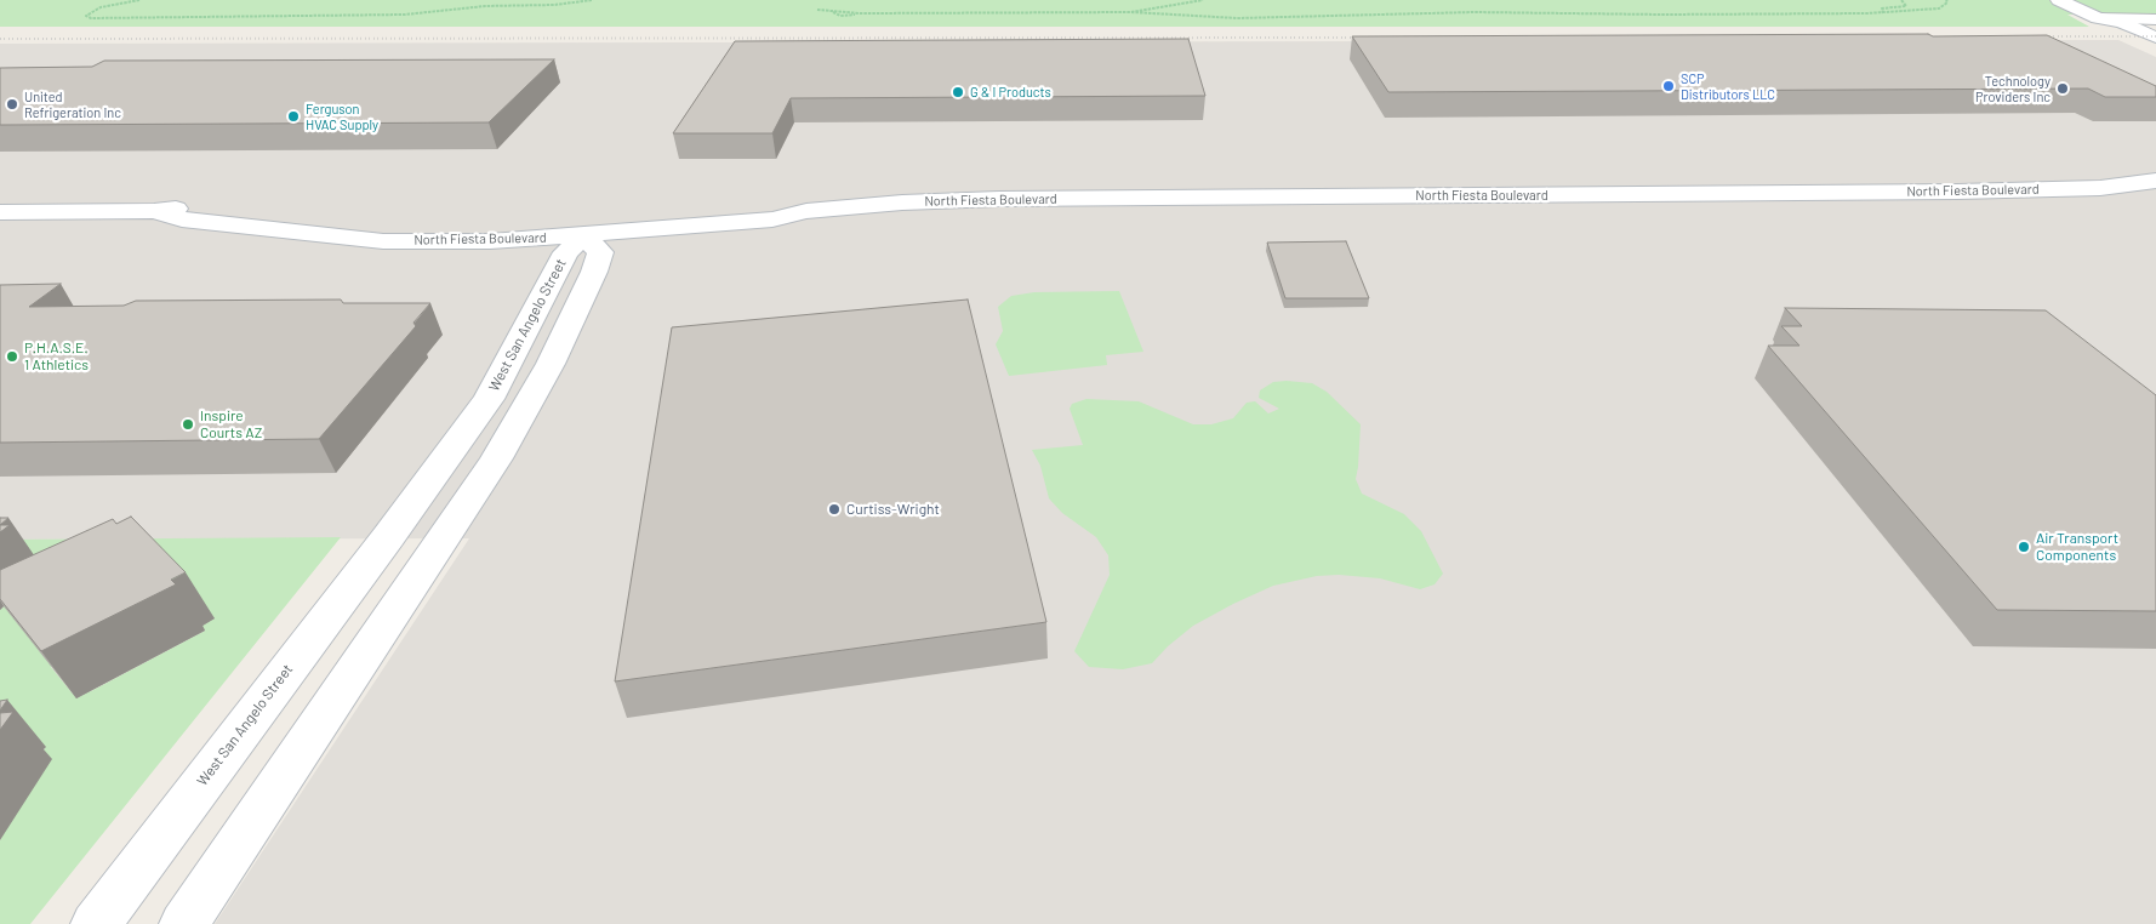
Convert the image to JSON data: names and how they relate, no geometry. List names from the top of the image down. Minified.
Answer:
{"streets":{"street":["North Fiesta Boulevard","West San Angelo Street"]},"crossings":[["North Fiesta Boulevard","West San Angelo Street"]],"places":["SCP Distributors LLC","Technology Providers Inc","G & I Products","United Refrigeration Inc","Ferguson HVAC Supply","P.H.A.S.E. 1 Athletics","Inspire Courts AZ","Curtiss-Wright","Air Transport Components"]}
